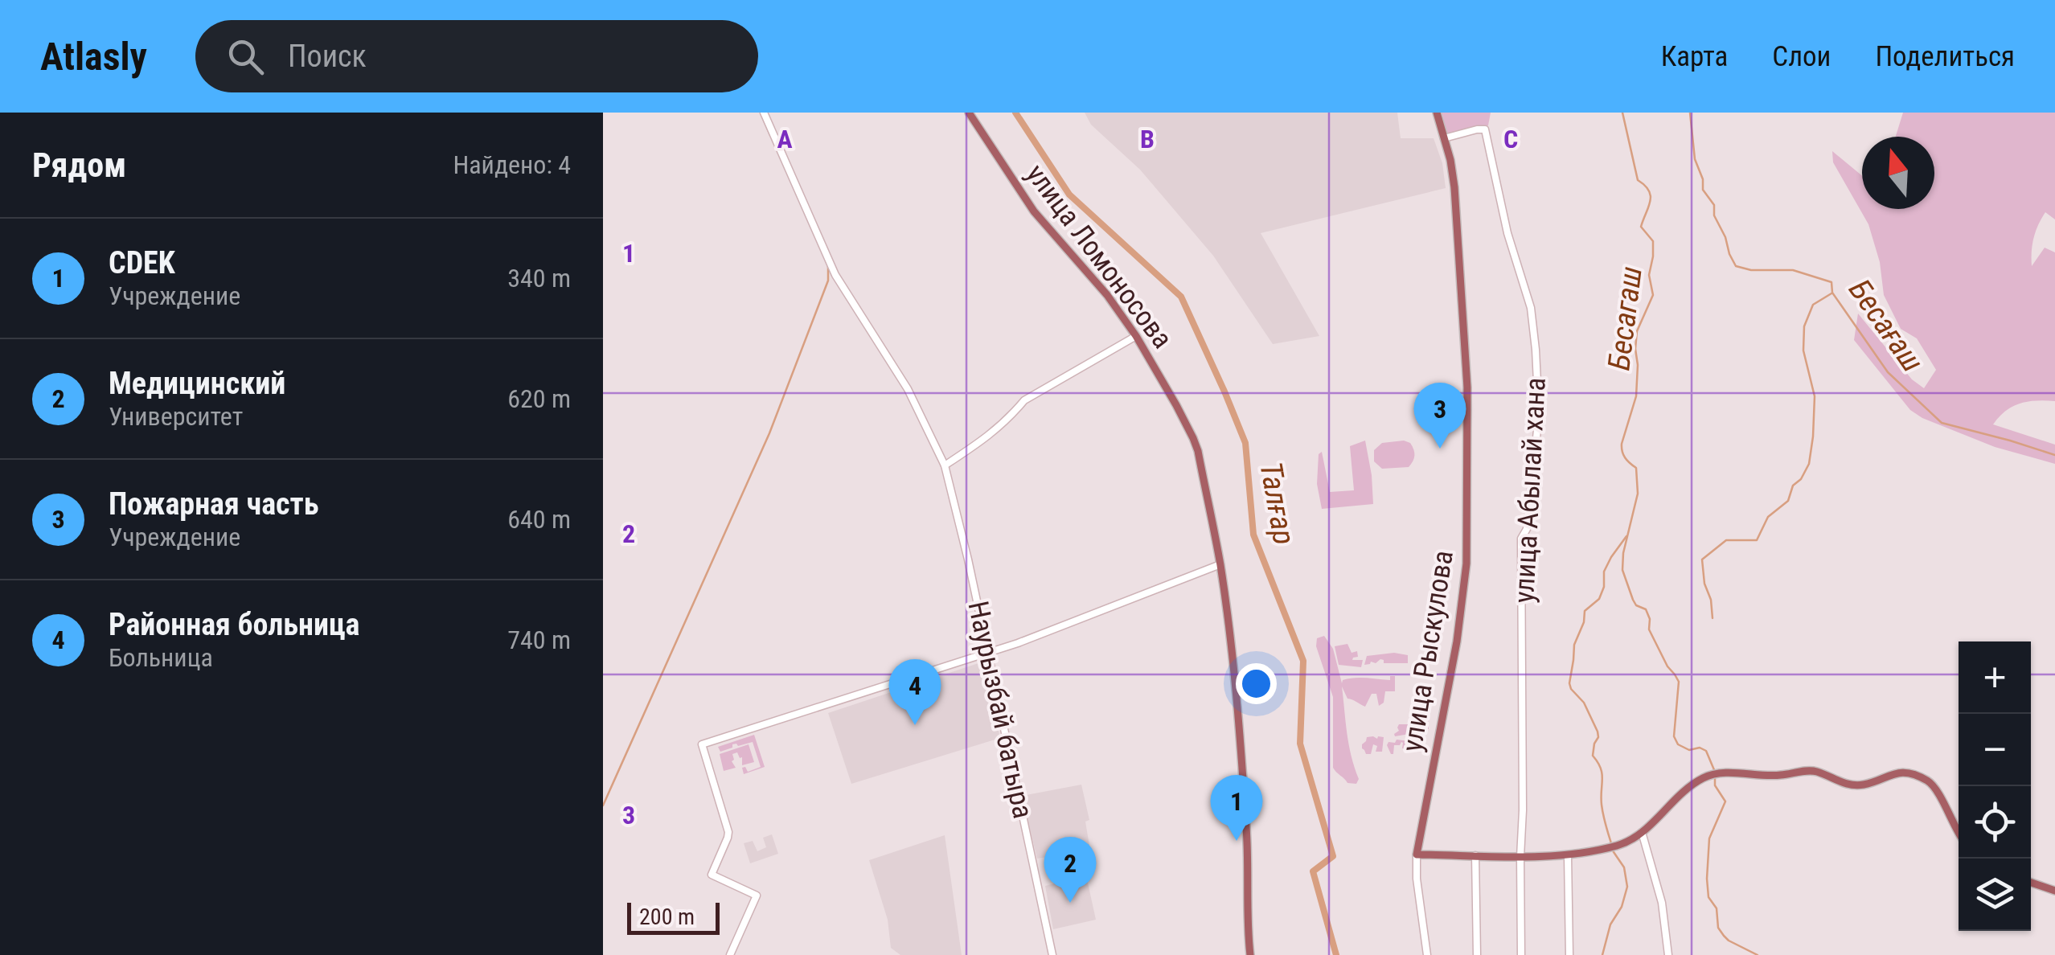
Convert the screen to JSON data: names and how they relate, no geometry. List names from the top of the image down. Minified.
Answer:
{"streets":{"main road":["улица Ломоносова","улица Рыскулова"],"street":["улица Абылай хана","Наурызбай батыра"]},"crossings":[["улица Абылай хана","улица Рыскулова"]],"water":["Бесагаш","Бесағаш","Талғар"],"scale_bar":"200 m","north":"top","page":{"header":"Atlasly","search":"Поиск","nav":["Карта","Слои","Поделиться"],"heading":["Рядом","Найдено: 4"],"list":[{"mark":"1","name":"CDEK","note":"Учреждение","value":"340 m"},{"mark":"2","name":"Медицинский","note":"Университет","value":"620 m"},{"mark":"3","name":"Пожарная часть","note":"Учреждение","value":"640 m"},{"mark":"4","name":"Районная больница","note":"Больница","value":"740 m"}],"pins":["3","4","1","2"],"map_buttons":["+","−"],"scale":"200 m"},"grid":{"columns":["A","B","C"],"rows":["1","2","3"]}}
